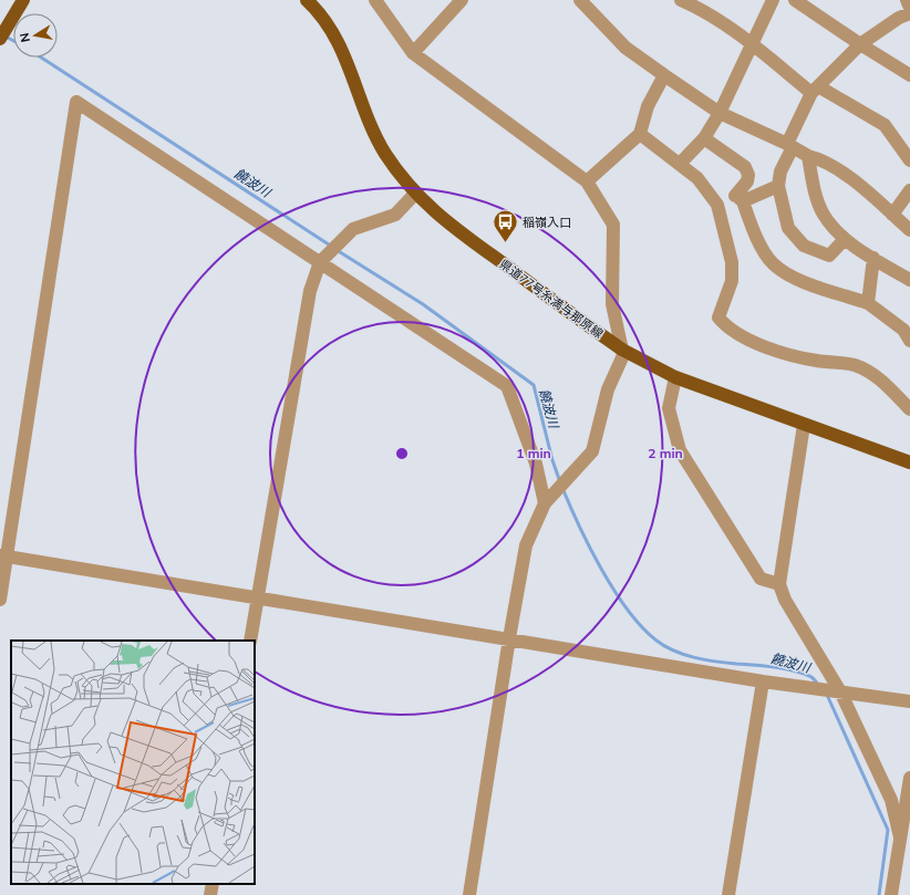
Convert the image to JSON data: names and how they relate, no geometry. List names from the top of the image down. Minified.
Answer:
{"streets":{"main road":["県道77号糸満与那原線"]},"water":["饒波川"],"places":{"bus stop":["稲嶺入口"]},"north":"left","rings":["1 min","2 min"]}
